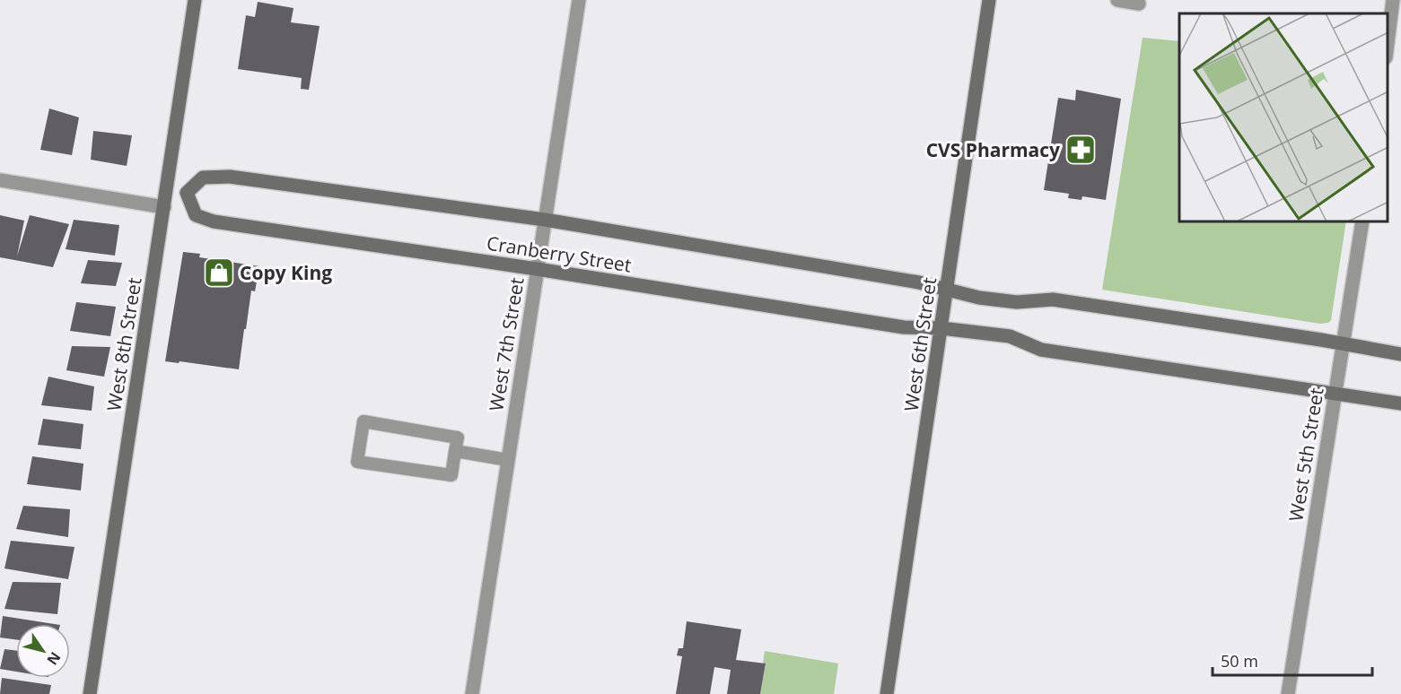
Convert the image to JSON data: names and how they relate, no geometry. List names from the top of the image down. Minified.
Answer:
{"streets":{"street":["Cranberry Street","West 8th Street","West 7th Street","West 6th Street","West 5th Street"]},"crossings":[["Cranberry Street","West 7th Street"],["Cranberry Street","West 6th Street"],["Cranberry Street","West 5th Street"]],"places":{"pharmacy":["CVS Pharmacy"],"shop":["Copy King"]},"scale_bar":"50 m","north":"bottom right"}
